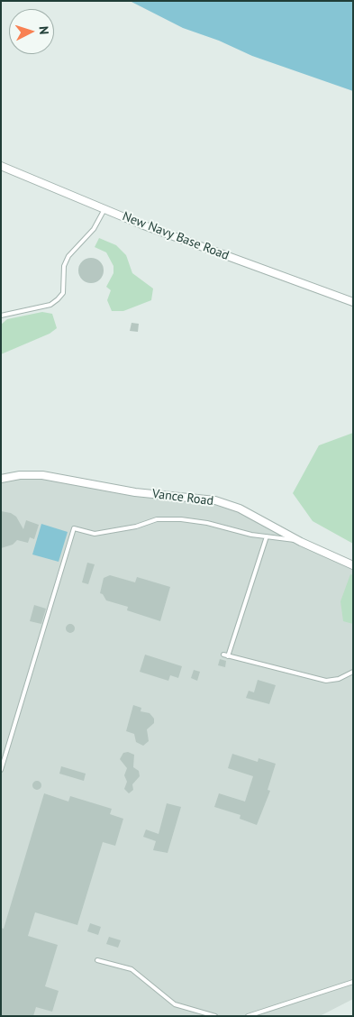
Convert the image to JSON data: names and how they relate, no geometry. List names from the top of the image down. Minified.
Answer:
{"streets":{"street":["New Navy Base Road","Vance Road"]},"north":"right"}
